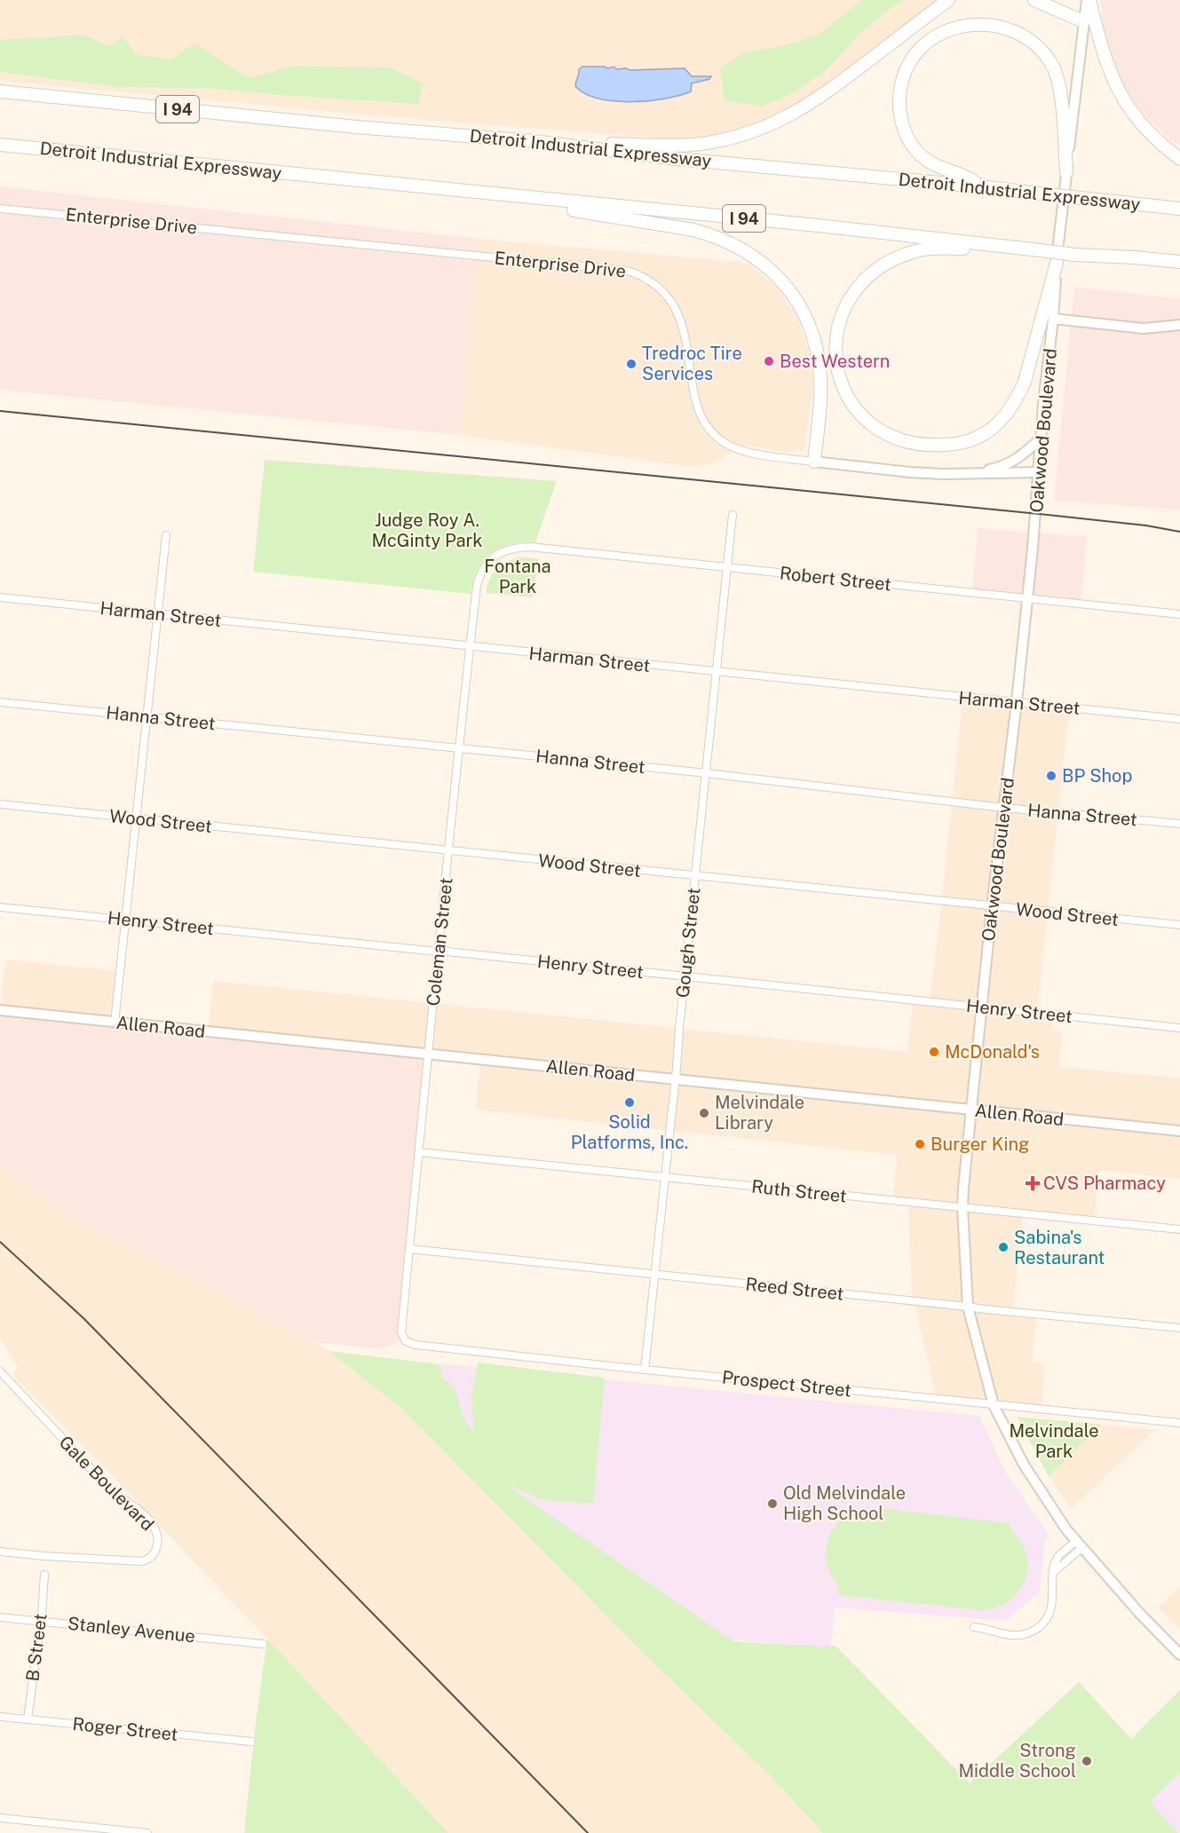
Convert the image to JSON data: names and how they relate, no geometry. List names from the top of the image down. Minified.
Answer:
{"streets":{"highway":["I 94","Detroit Industrial Expressway"],"main road":["Enterprise Drive","Oakwood Boulevard","Allen Road"],"street":["Robert Street","Harman Street","Hanna Street","Wood Street","Henry Street","Coleman Street","Gough Street","Ruth Street","Reed Street","Prospect Street","Gale Boulevard","Stanley Avenue","B Street","Roger Street"]},"crossings":[["Enterprise Drive","Oakwood Boulevard"],["Oakwood Boulevard","Robert Street"],["Oakwood Boulevard","Harman Street"],["Oakwood Boulevard","Hanna Street"],["Oakwood Boulevard","Wood Street"],["Oakwood Boulevard","Henry Street"],["Oakwood Boulevard","Allen Road"],["Oakwood Boulevard","Ruth Street"],["Oakwood Boulevard","Reed Street"],["Oakwood Boulevard","Prospect Street"],["Robert Street","Coleman Street"],["Robert Street","Gough Street"],["Harman Street","Coleman Street"],["Harman Street","Gough Street"],["Hanna Street","Coleman Street"],["Hanna Street","Gough Street"],["Wood Street","Coleman Street"],["Wood Street","Gough Street"],["Henry Street","Coleman Street"],["Henry Street","Gough Street"],["Coleman Street","Allen Road"],["Coleman Street","Ruth Street"],["Coleman Street","Reed Street"],["Coleman Street","Prospect Street"],["Gough Street","Allen Road"],["Gough Street","Ruth Street"],["Gough Street","Reed Street"],["Gough Street","Prospect Street"],["Stanley Avenue","B Street"],["B Street","Roger Street"]],"parks":["Judge Roy A. McGinty Park","Fontana Park","Melvindale Park"],"places":{"other":["Best Western","Tredroc Tire Services","BP Shop","McDonald's","Solid Platforms, Inc.","Melvindale Library","Burger King","Sabina's Restaurant","Old Melvindale High School","Strong Middle School"],"health":["CVS Pharmacy"]}}
